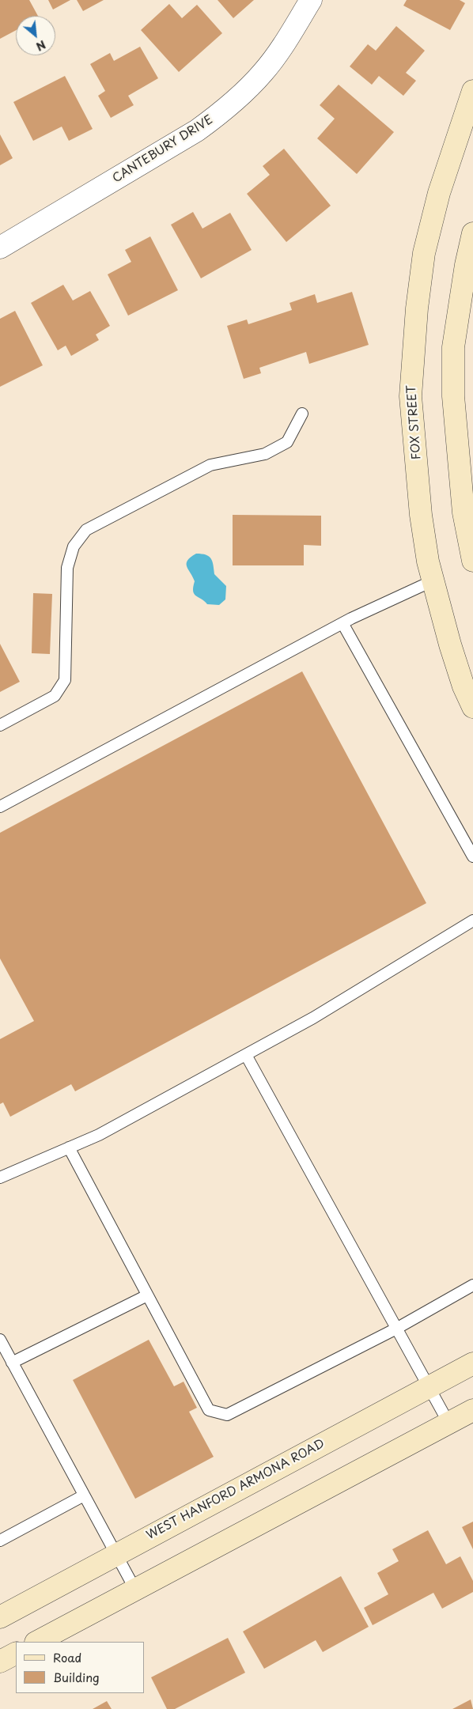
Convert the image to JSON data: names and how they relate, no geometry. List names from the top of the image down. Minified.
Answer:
{"streets":{"main road":["FOX STREET","WEST HANFORD ARMONA ROAD"],"street":["CANTEBURY DRIVE"]},"legend":["Road","Building"],"north":"bottom right"}
